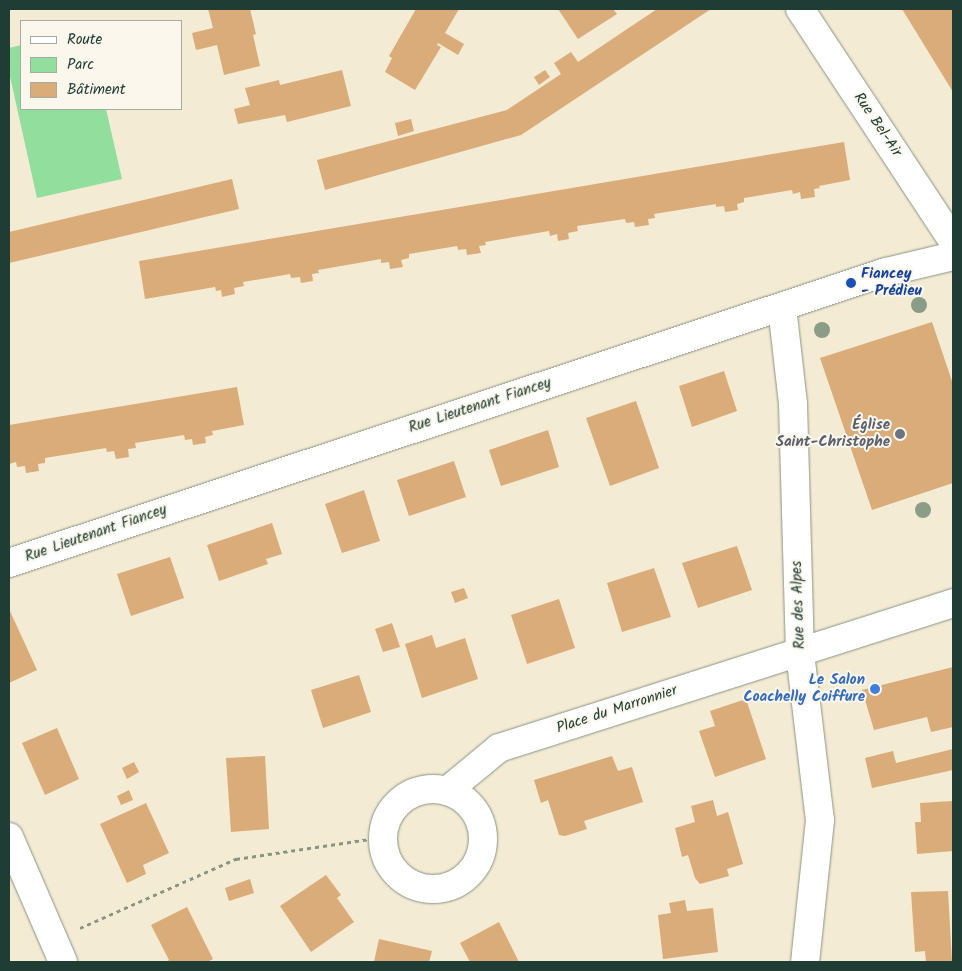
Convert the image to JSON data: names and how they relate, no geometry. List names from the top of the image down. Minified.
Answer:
{"streets":{"street":["Rue Bel-Air","Rue Lieutenant Fiancey","Rue des Alpes","Place du Marronnier"]},"crossings":[["Rue Lieutenant Fiancey","Rue des Alpes"],["Rue des Alpes","Place du Marronnier"]],"places":["Fiancey - Prédieu","Église Saint-Christophe","Le Salon Coachelly Coiffure"],"legend":["Route","Parc","Bâtiment"]}
